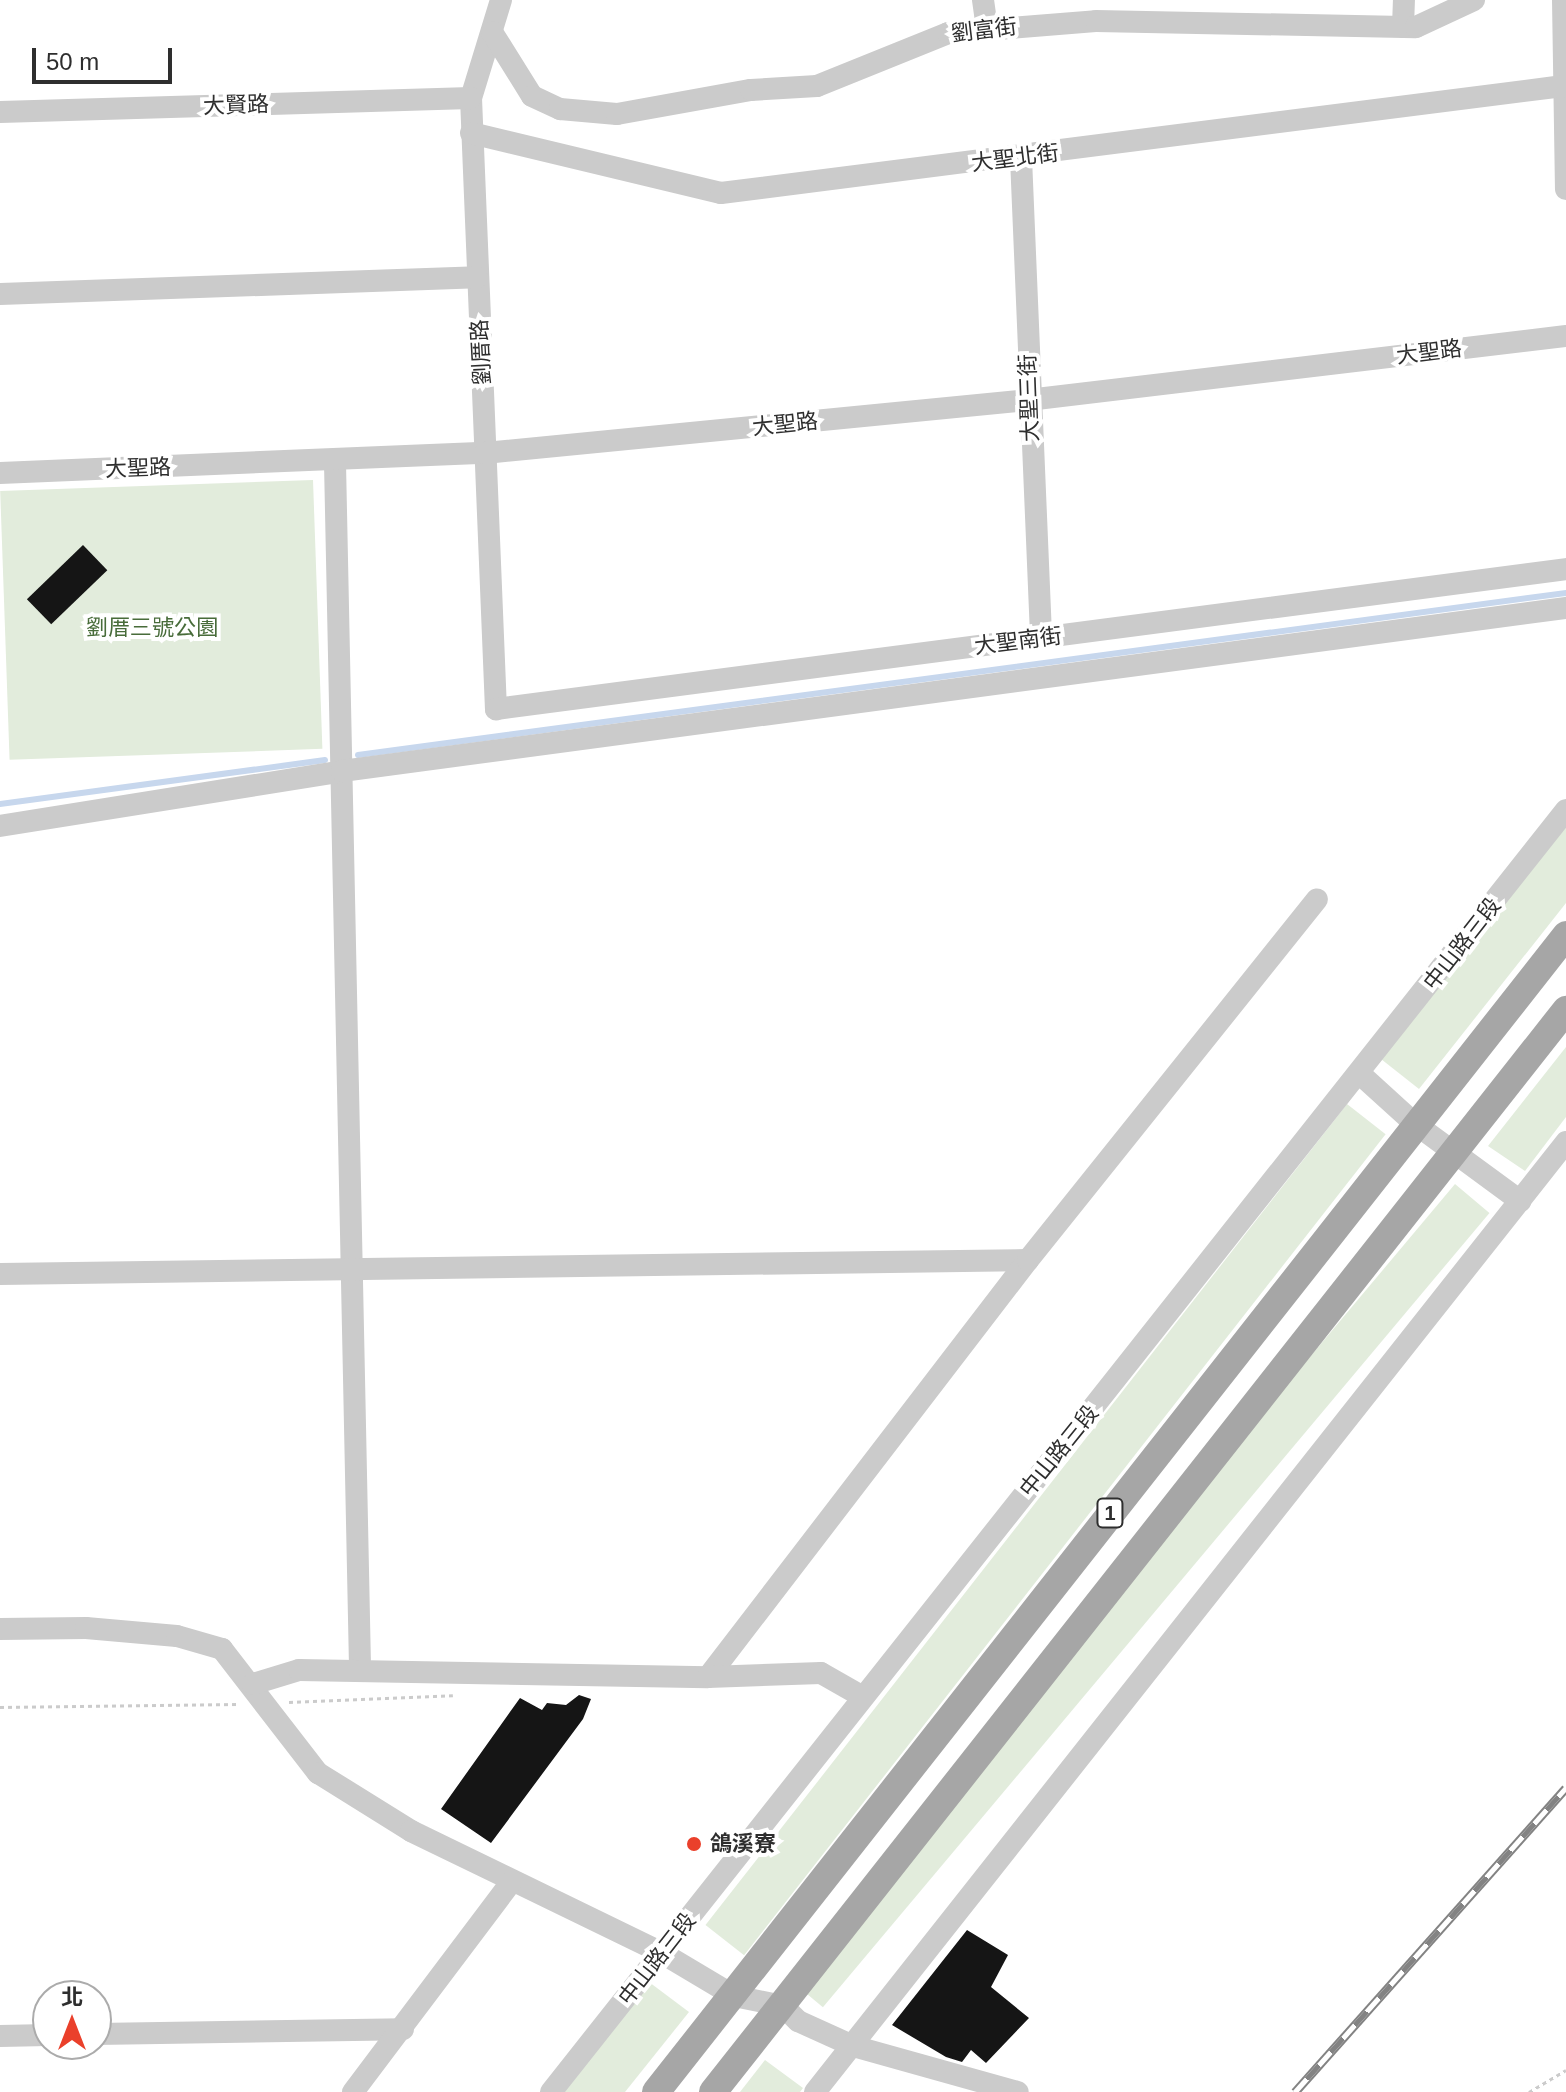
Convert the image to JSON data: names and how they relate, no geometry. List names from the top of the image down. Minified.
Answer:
{"streets":{"main road":["1"],"street":["劉富街","大賢路","大聖北街","劉厝路","大聖路","大聖三街","大聖南街","中山路三段"]},"crossings":[["劉富街","劉厝路"],["大賢路","劉厝路"],["大聖北街","劉厝路"],["大聖北街","大聖三街"],["劉厝路","大聖路"],["劉厝路","大聖南街"],["大聖路","大聖三街"],["大聖三街","大聖南街"]],"parks":["劉厝三號公園"],"places":["鴿溪寮"],"scale_bar":"50 m","north":"top"}
